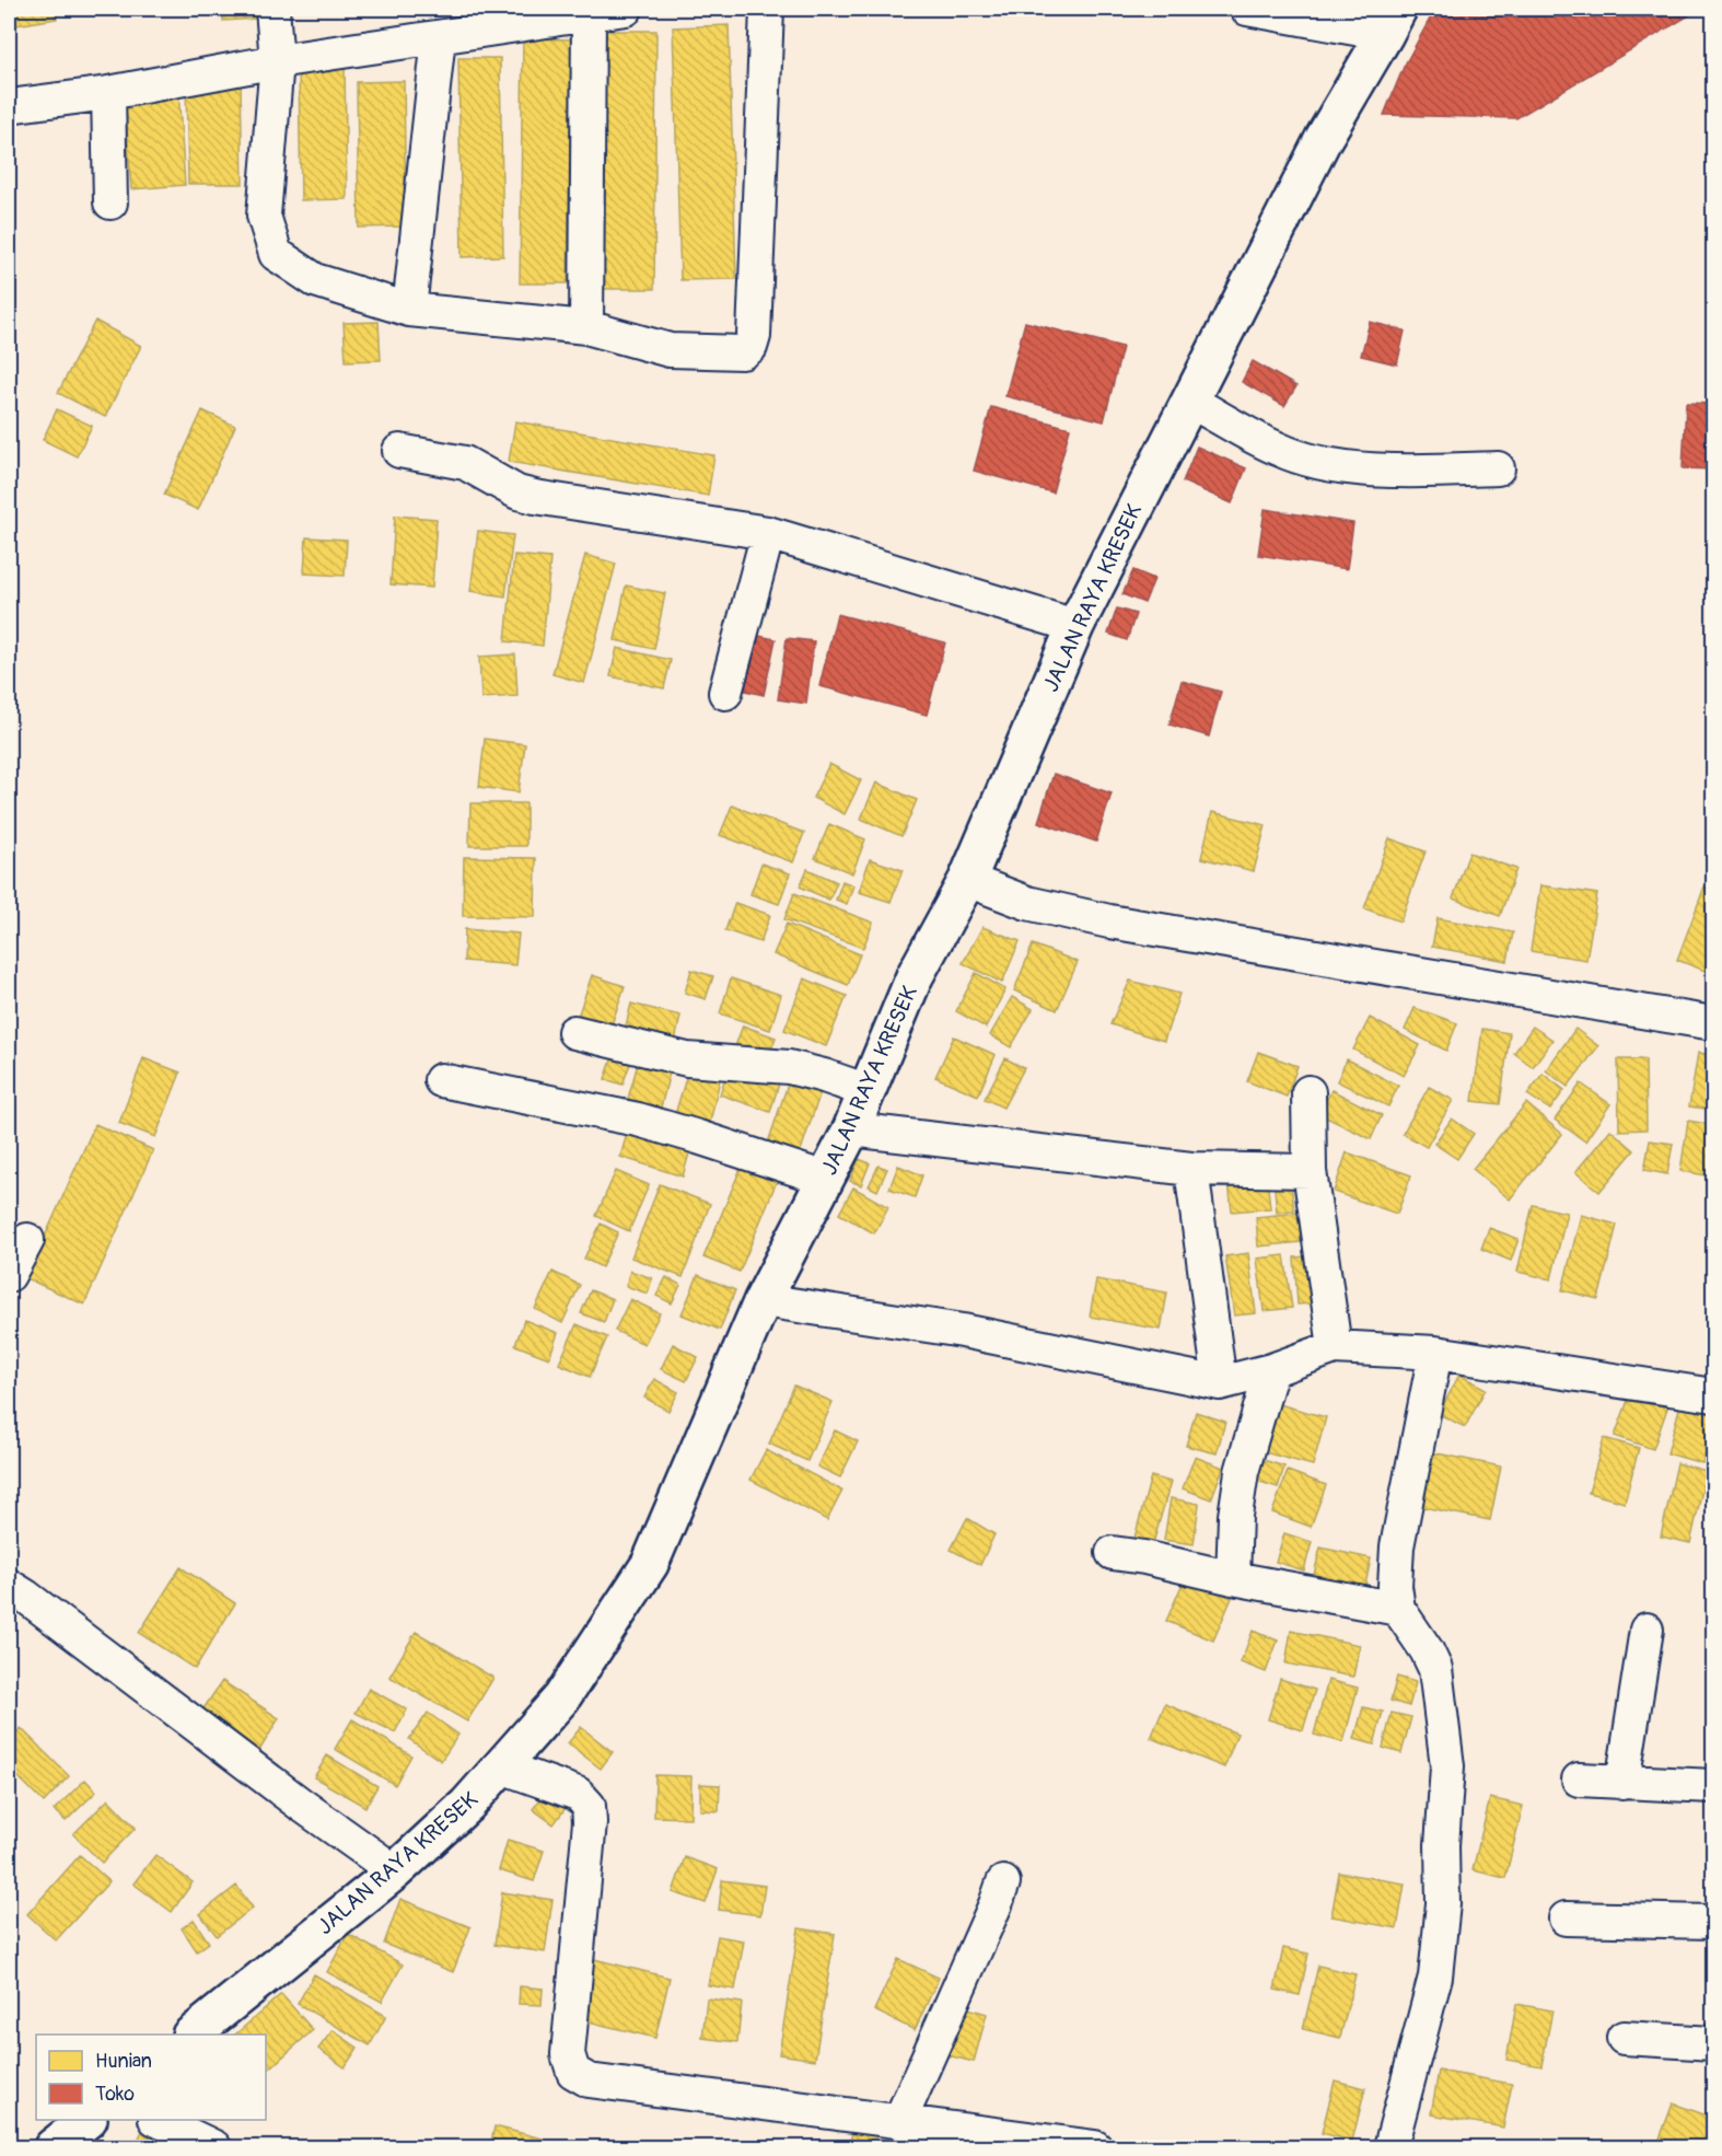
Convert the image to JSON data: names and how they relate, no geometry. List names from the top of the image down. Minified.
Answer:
{"streets":{"main road":["JALAN RAYA KRESEK"]},"legend":["Hunian","Toko"]}
